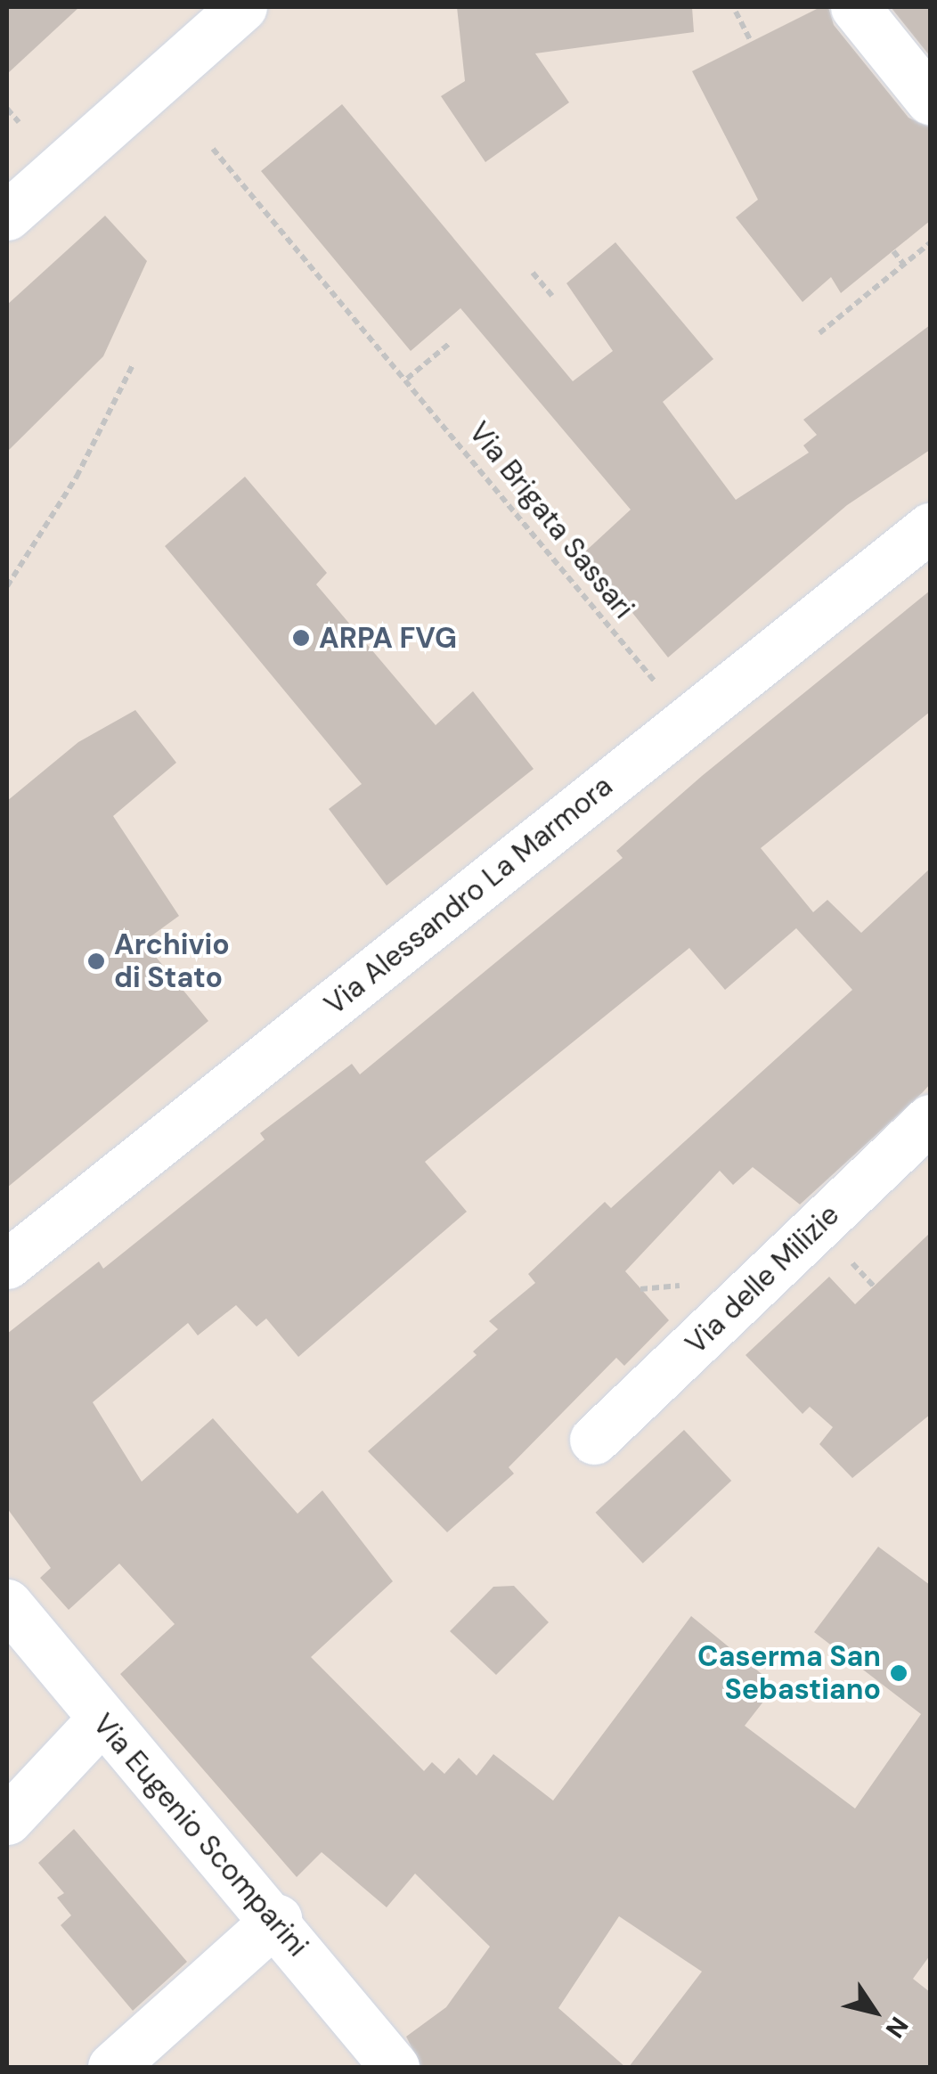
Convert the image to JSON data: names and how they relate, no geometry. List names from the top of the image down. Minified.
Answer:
{"streets":{"street":["Via Alessandro La Marmora","Via delle Milizie","Via Eugenio Scomparini"],"path":["Via Brigata Sassari"]},"places":["ARPA FVG","Archivio di Stato","Caserma San Sebastiano"],"north":"bottom right"}
